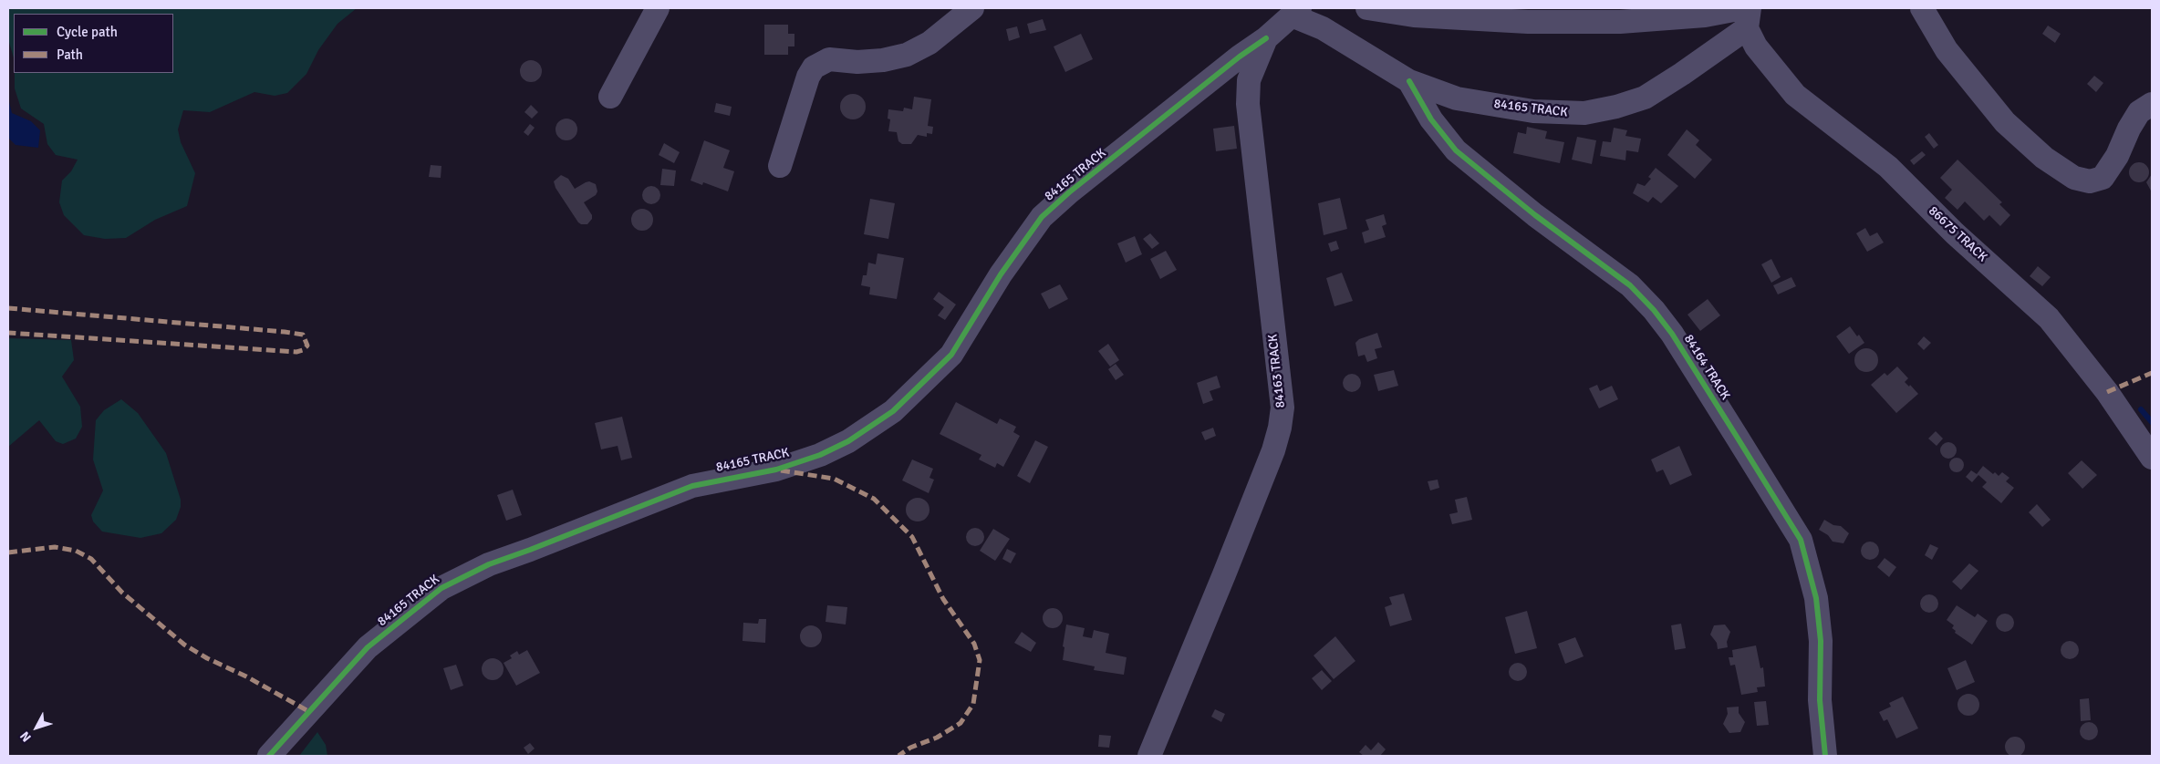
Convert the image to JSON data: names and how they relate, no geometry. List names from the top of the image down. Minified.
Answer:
{"streets":{"street":["84165 TRACK","86675 TRACK","84164 TRACK","84163 TRACK"]},"crossings":[["84165 TRACK","86675 TRACK"],["84165 TRACK","84164 TRACK"],["84165 TRACK","84163 TRACK"]],"legend":["Cycle path","Path"],"north":"bottom left"}
